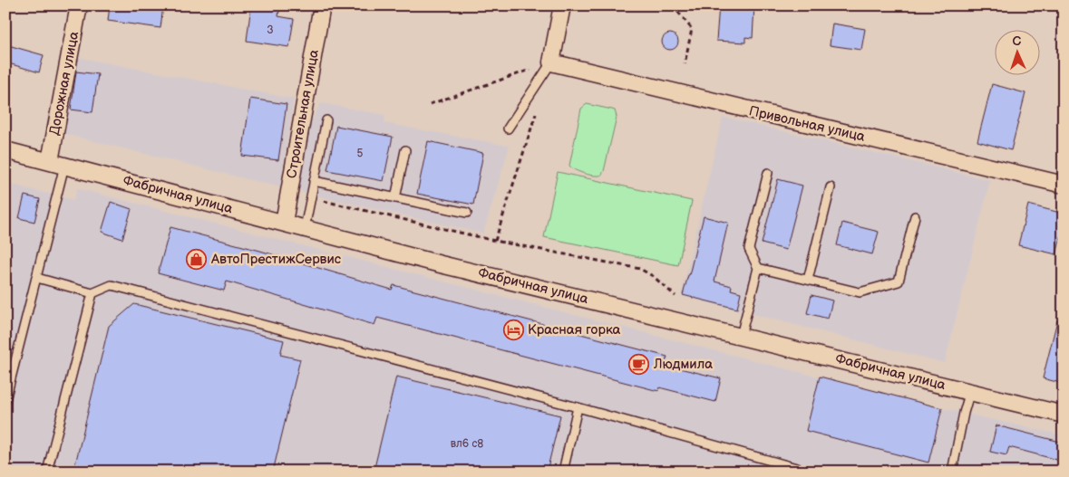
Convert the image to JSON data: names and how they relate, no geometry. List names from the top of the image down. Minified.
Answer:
{"streets":{"street":["Дорожная улица","Строительная улица","Привольная улица","Фабричная улица"]},"crossings":[["Дорожная улица","Фабричная улица"],["Строительная улица","Фабричная улица"]],"places":{"shop":["АвтоПрестижСервис"],"hotel":["Красная горка"],"cafe":["Людмила"]},"house_numbers":["3","5","вл6 с8"],"north":"top"}
